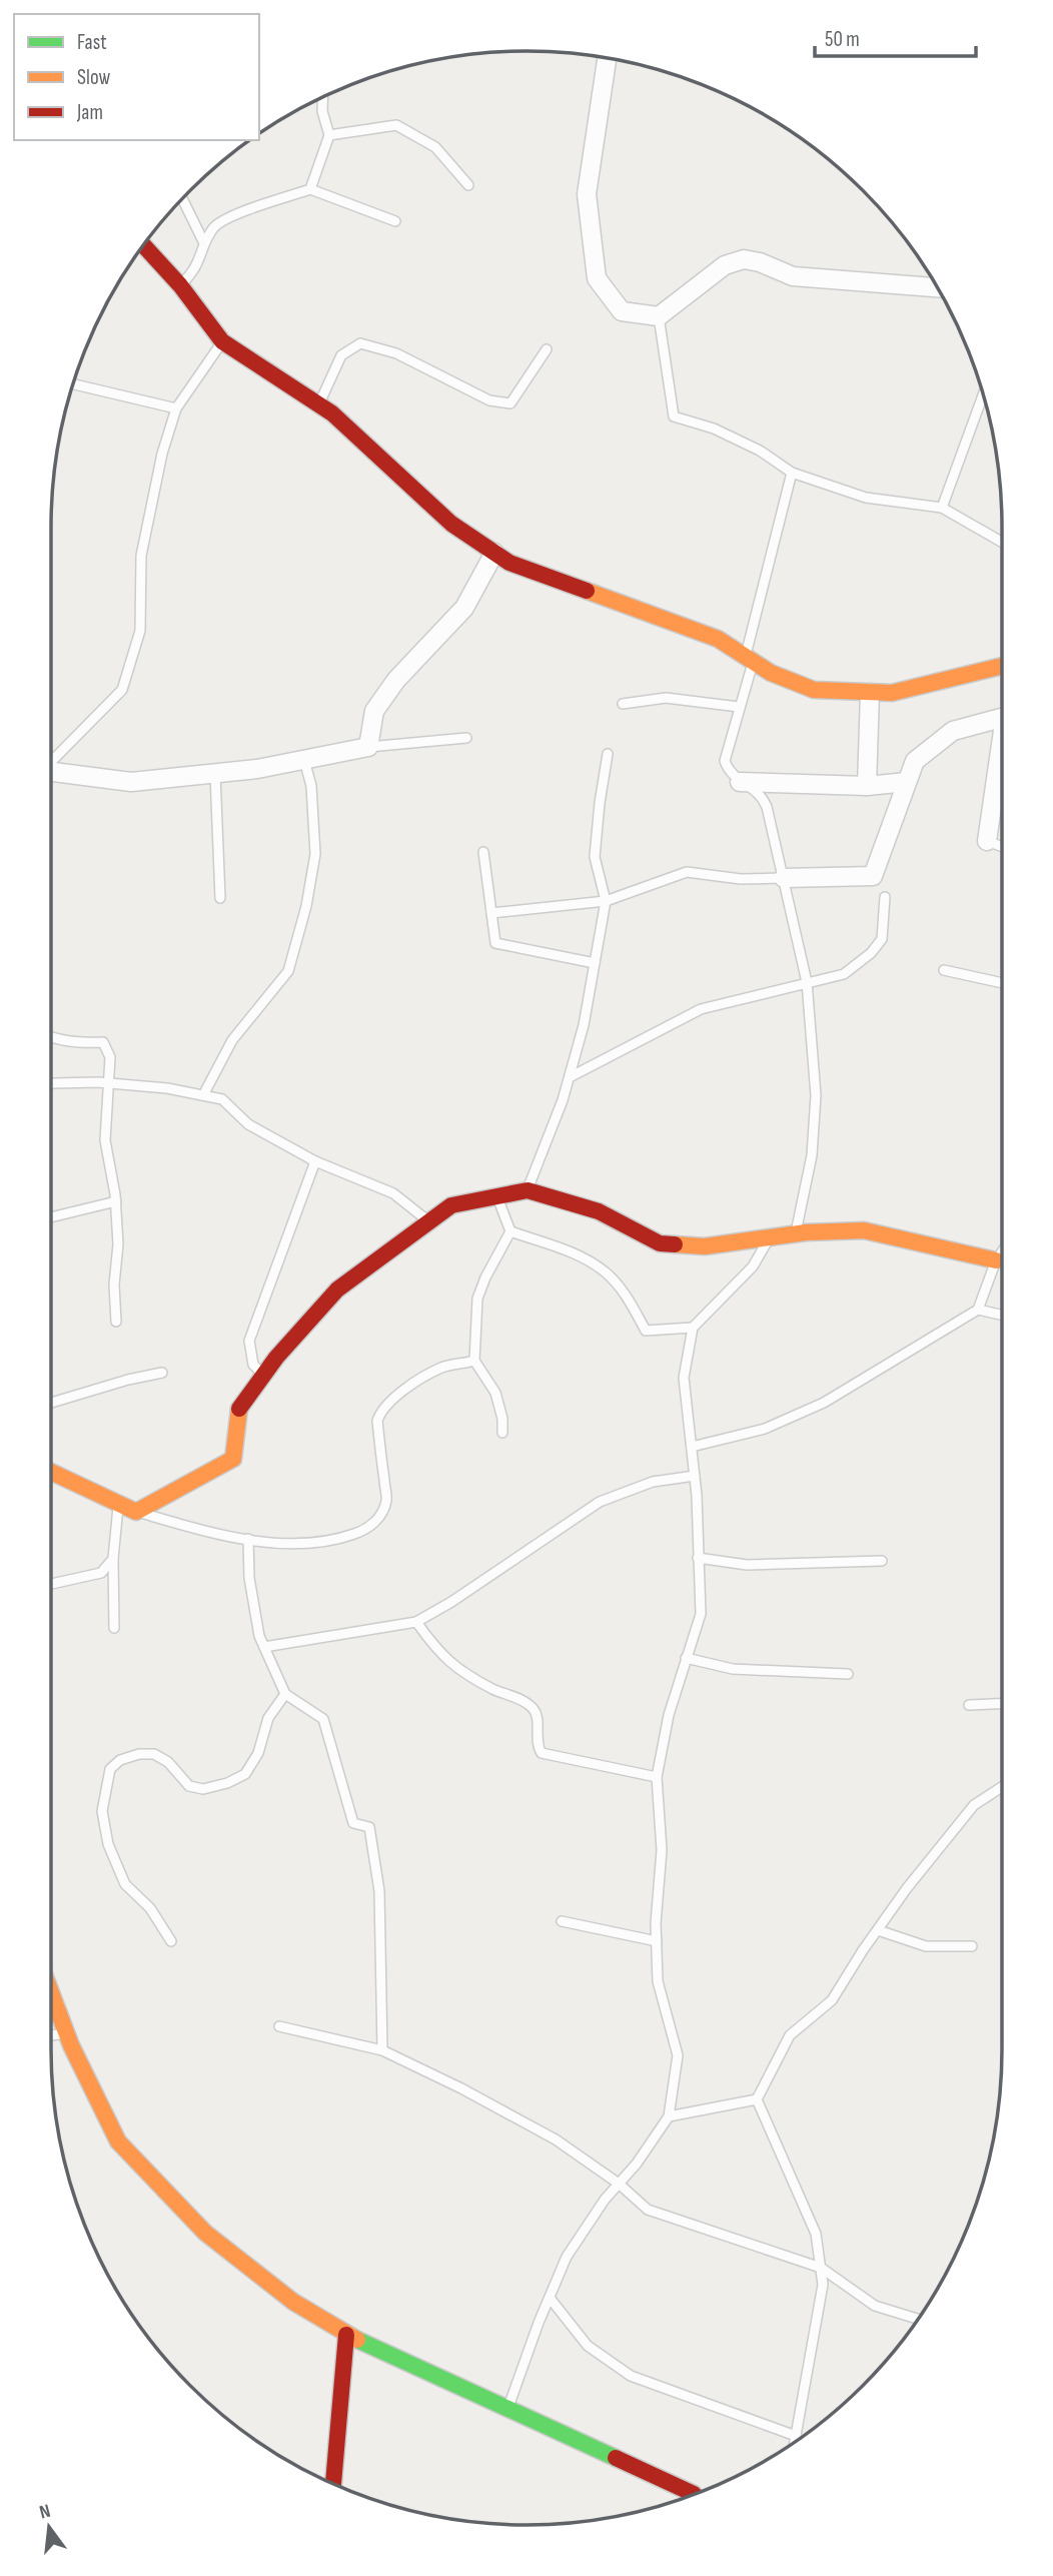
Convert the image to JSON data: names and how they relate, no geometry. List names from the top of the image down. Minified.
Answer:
{"legend":["Fast","Slow","Jam"],"scale_bar":"50 m","north":"top"}
